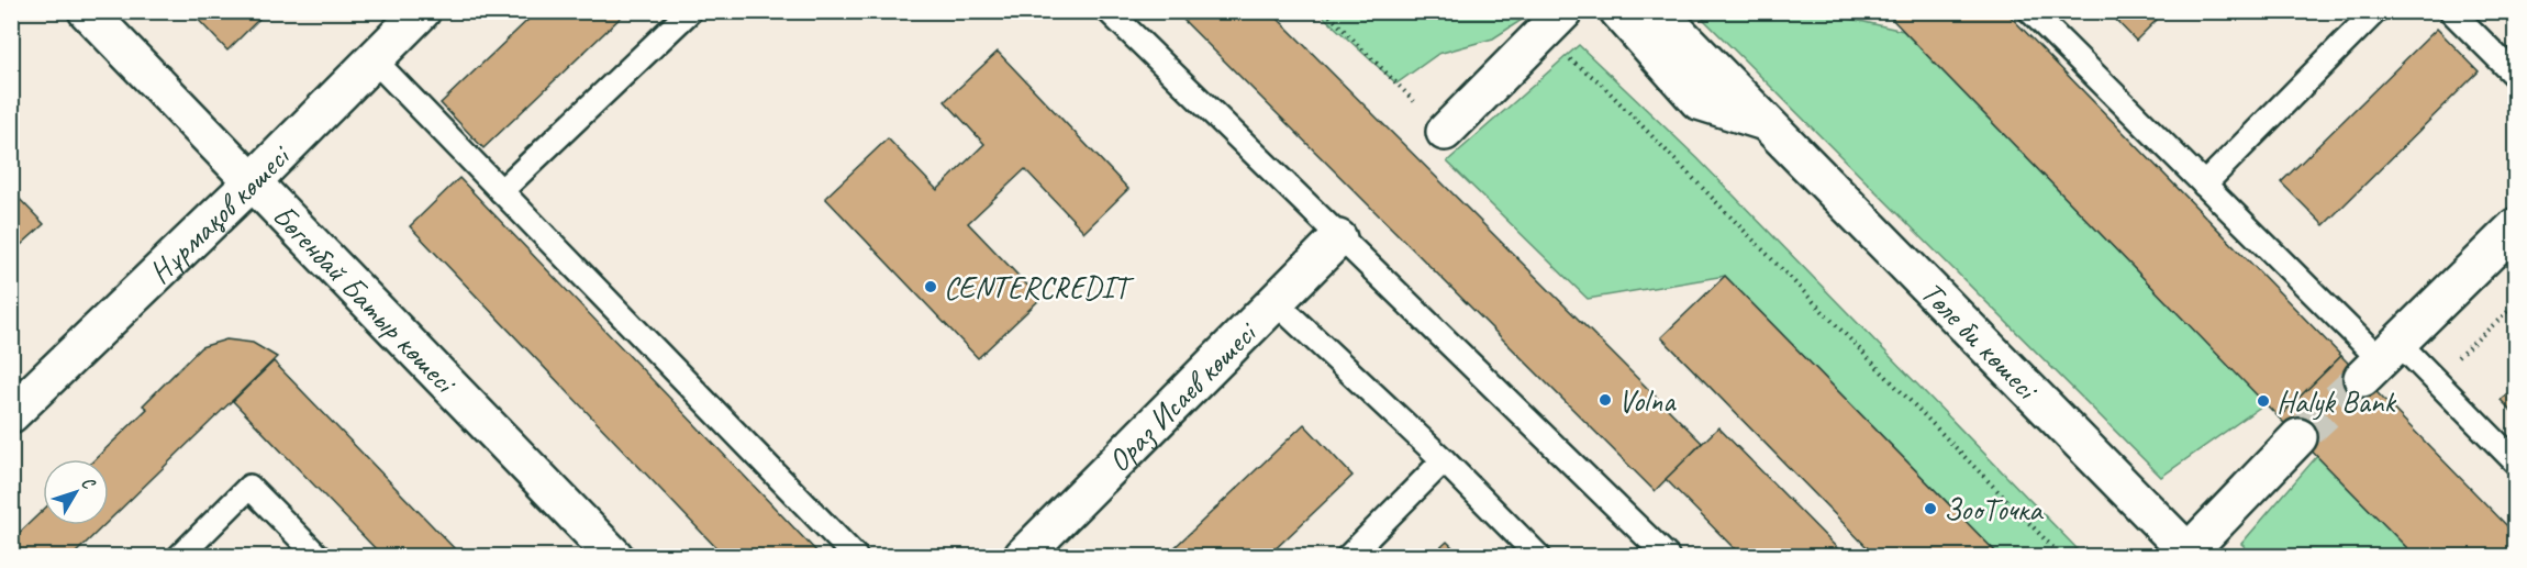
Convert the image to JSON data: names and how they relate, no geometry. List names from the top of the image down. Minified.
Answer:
{"streets":{"street":["Нұрмақов көшесі","Бөгенбай Батыр көшесі","Төле би көшесі","Ораз Исаев көшесі"]},"crossings":[["Нұрмақов көшесі","Бөгенбай Батыр көшесі"]],"places":["CENTERCREDIT","Volna","Halyk Bank","ЗооТочка"],"north":"top right"}
